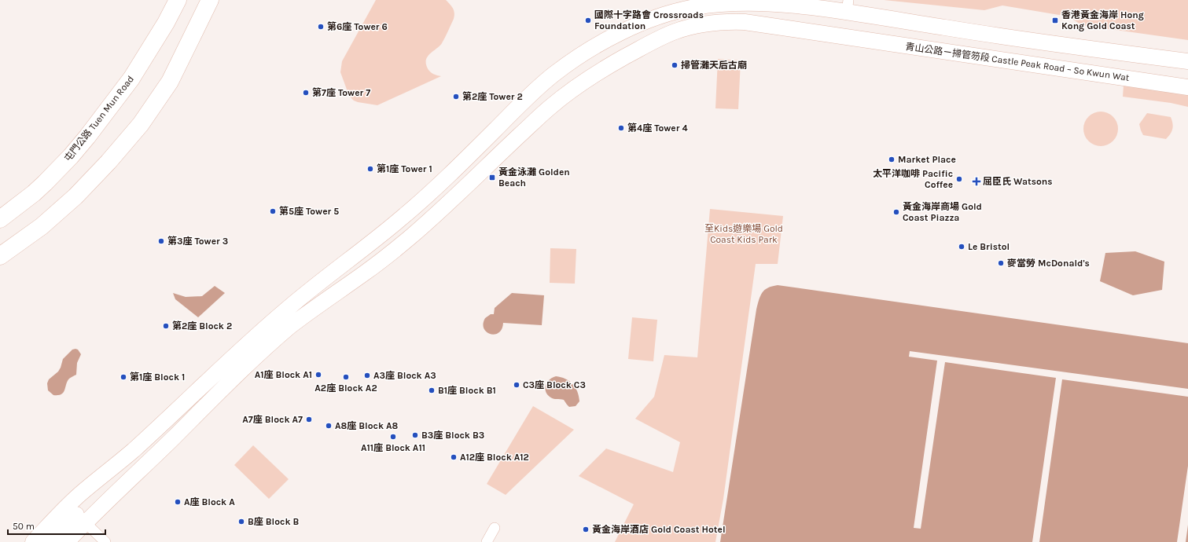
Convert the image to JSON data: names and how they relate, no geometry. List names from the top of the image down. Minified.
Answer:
{"streets":{"highway":["屯門公路 Tuen Mun Road"],"main road":["青山公路－掃管笏段 Castle Peak Road – So Kwun Wat"]},"parks":["至Kids遊樂場 Gold Coast Kids Park"],"places":{"other":["國際十字路會 Crossroads Foundation","第6座 Tower 6","掃管灘天后古廟","第7座 Tower 7","第2座 Tower 2","第4座 Tower 4","Market Place","第1座 Tower 1","太平洋咖啡 Pacific Coffee","第5座 Tower 5","黃金海岸商場 Gold Coast Piazza","第3座 Tower 3","Le Bristol","麥當勞 McDonald's","第2座 Block 2","A1座 Block A1","A3座 Block A3","第1座 Block 1","A2座 Block A2","C3座 Block C3","B1座 Block B1","A7座 Block A7","A8座 Block A8","B3座 Block B3","A11座 Block A11","A12座 Block A12","A座 Block A","B座 Block B","黃金海岸酒店 Gold Coast Hotel"],"transit":["香港黃金海岸 Hong Kong Gold Coast","黃金泳灘 Golden Beach"],"health":["屈臣氏 Watsons"]},"scale_bar":"50 m"}
